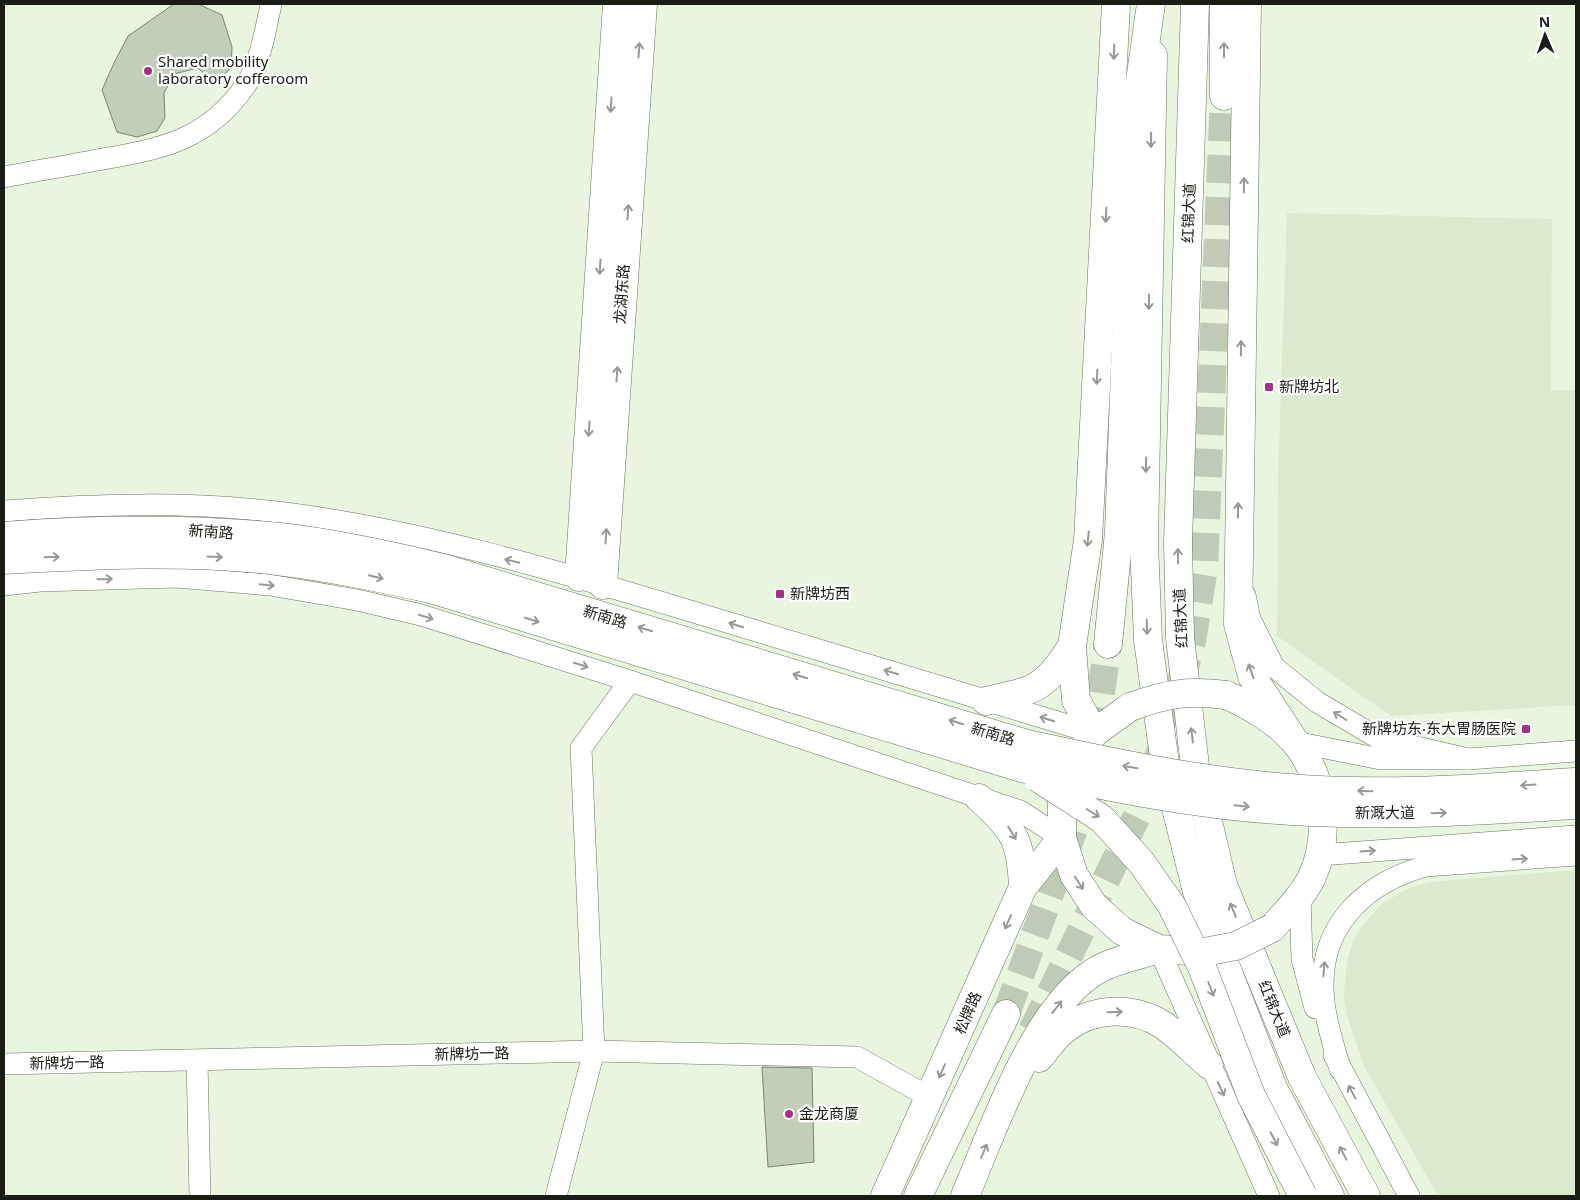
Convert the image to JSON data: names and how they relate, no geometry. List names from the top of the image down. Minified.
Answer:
{"streets":{"main road":["红锦大道","龙湖东路","新南路","新溉大道","松牌路"],"street":["新牌坊一路"]},"crossings":[["龙湖东路","新南路"],["新南路","新溉大道"],["松牌路","新牌坊一路"]],"places":{"other":["Shared mobility laboratory cofferoom","金龙商厦"],"transit":["新牌坊北","新牌坊西","新牌坊东‧东大胃肠医院"]},"north":"top"}
